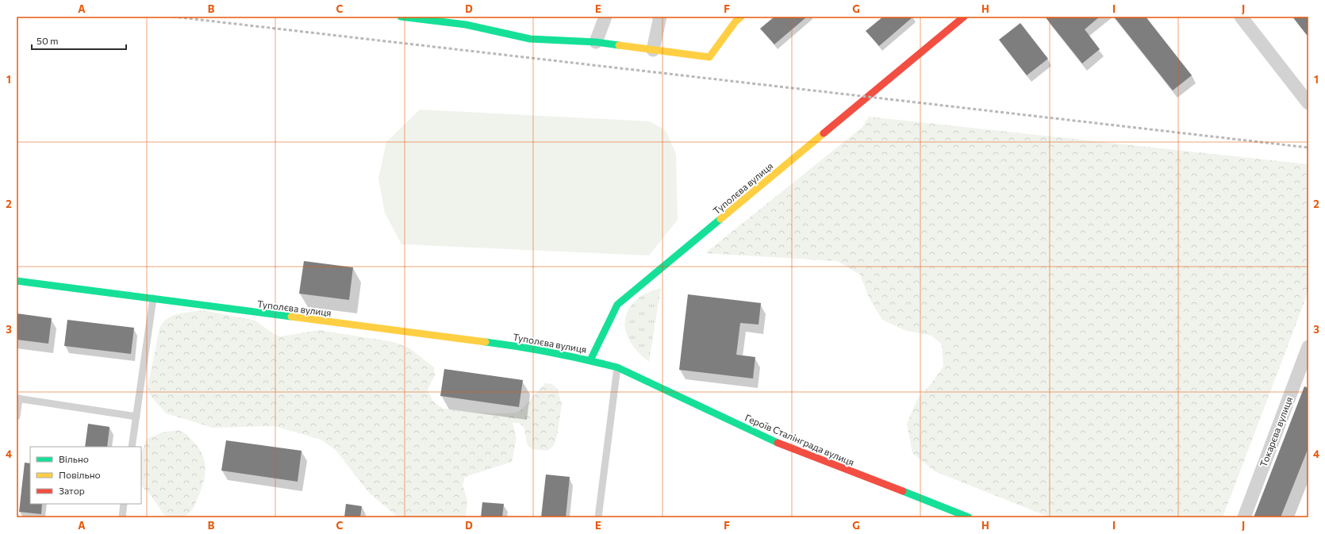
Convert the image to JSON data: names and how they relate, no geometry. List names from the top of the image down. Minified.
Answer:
{"streets":{"main road":["Туполєва вулиця","Героїв Сталінграда вулиця"],"street":["Токарєва вулиця"]},"crossings":[["Туполєва вулиця","Героїв Сталінграда вулиця"]],"legend":["Вільно","Повільно","Затор"],"scale_bar":"50 m","grid":{"columns":["A","B","C","D","E","F","G","H","I","J"],"rows":["1","2","3","4"]}}
